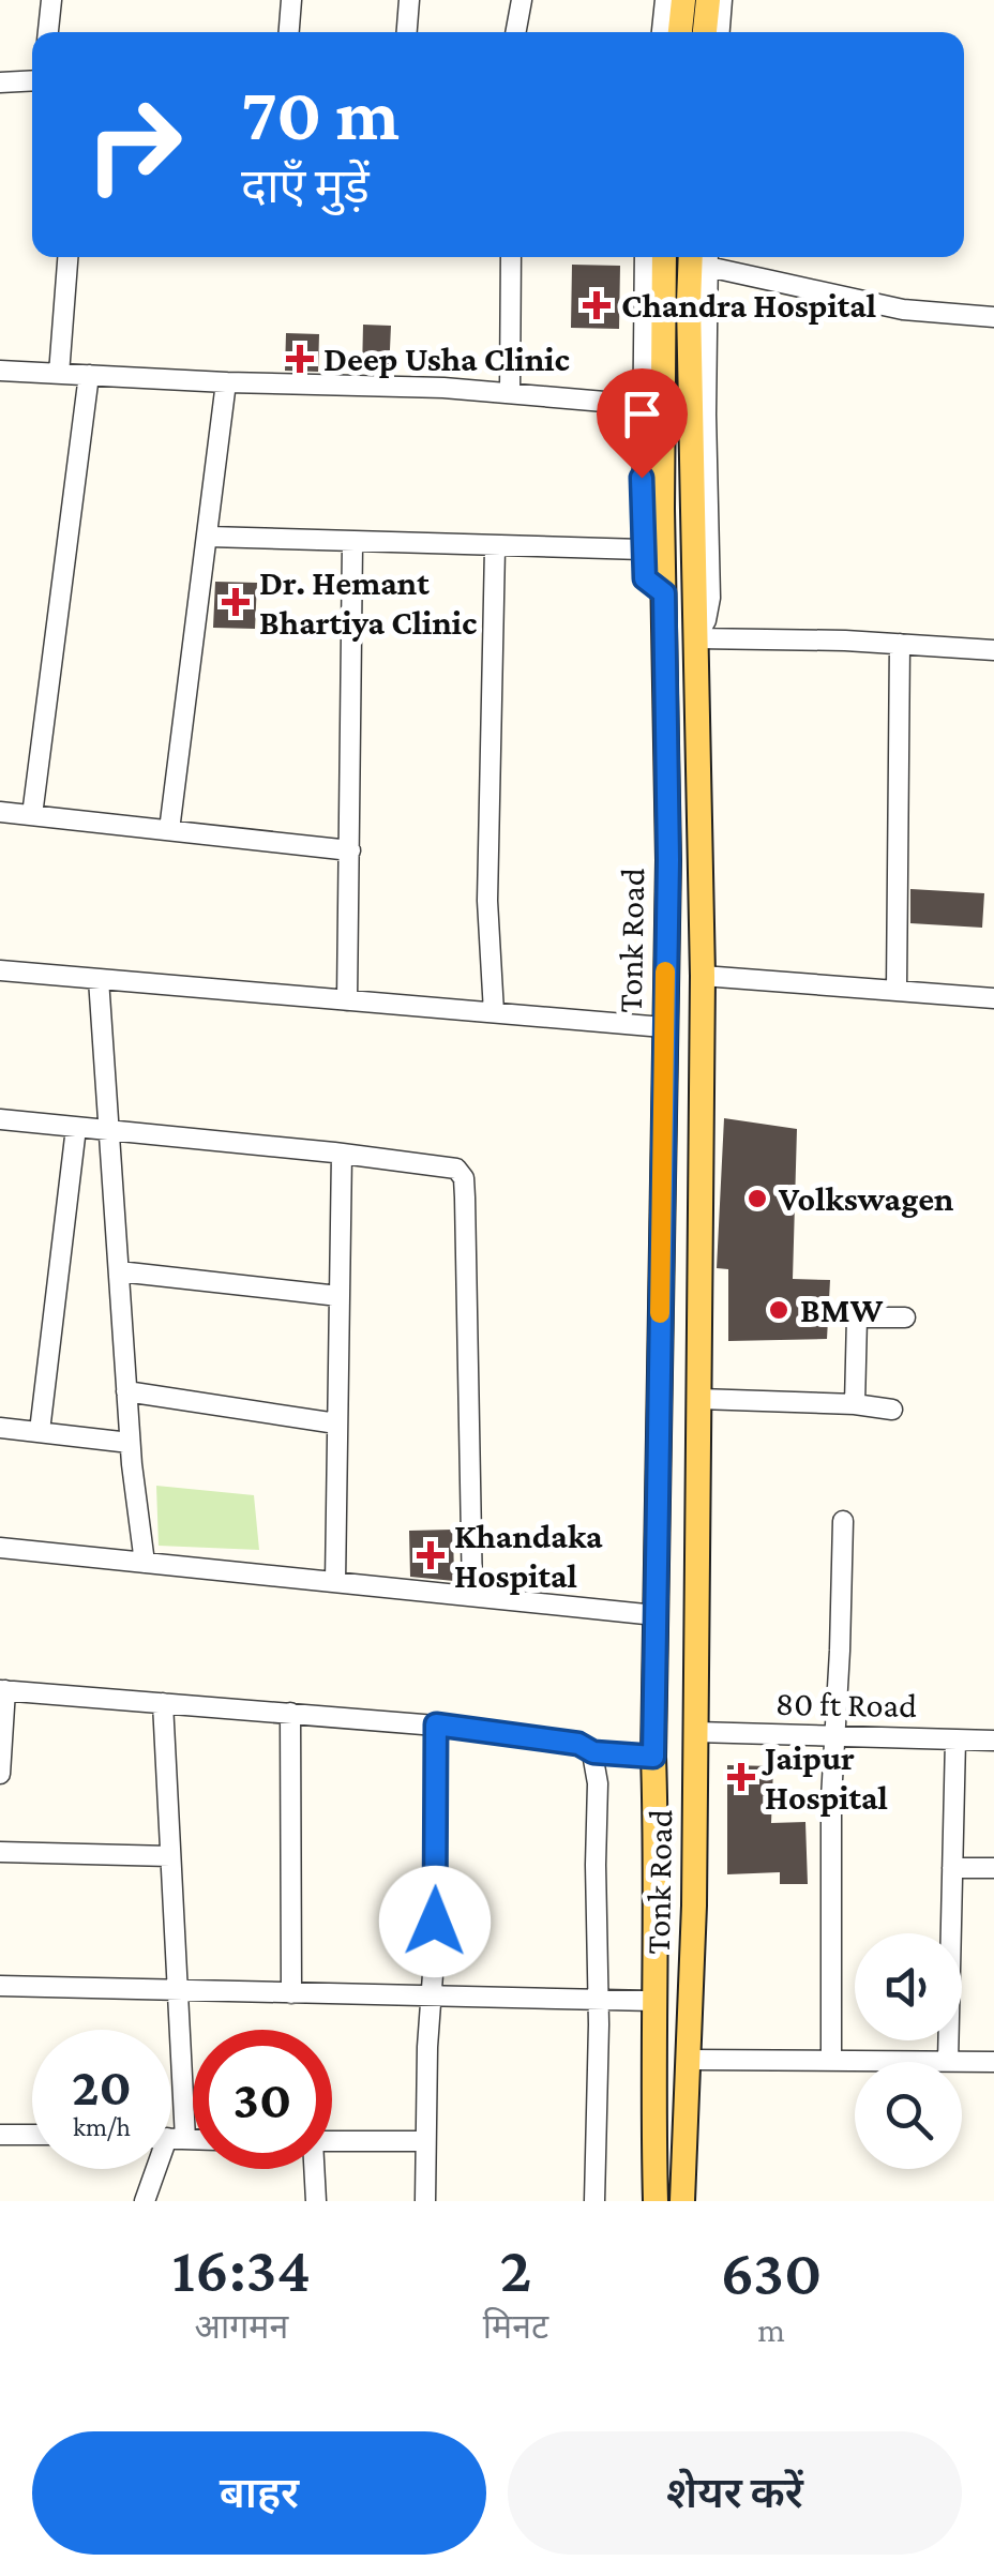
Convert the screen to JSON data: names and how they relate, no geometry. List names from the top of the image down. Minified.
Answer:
{"streets":{"main road":["Tonk Road"],"street":["80 ft Road"]},"crossings":[["Tonk Road","80 ft Road"]],"places":{"health":["Chandra Hospital","Deep Usha Clinic","Dr. Hemant Bhartiya Clinic","Khandaka Hospital","Jaipur Hospital"],"other":["Volkswagen","BMW"]},"page":{"turn":["70 m","दाएँ मुड़ें"],"speed":"20 km/h","limit":"30","eta":["16:34","आगमन","2","मिनट","630","m"],"buttons":["बाहर","शेयर करें"]}}
